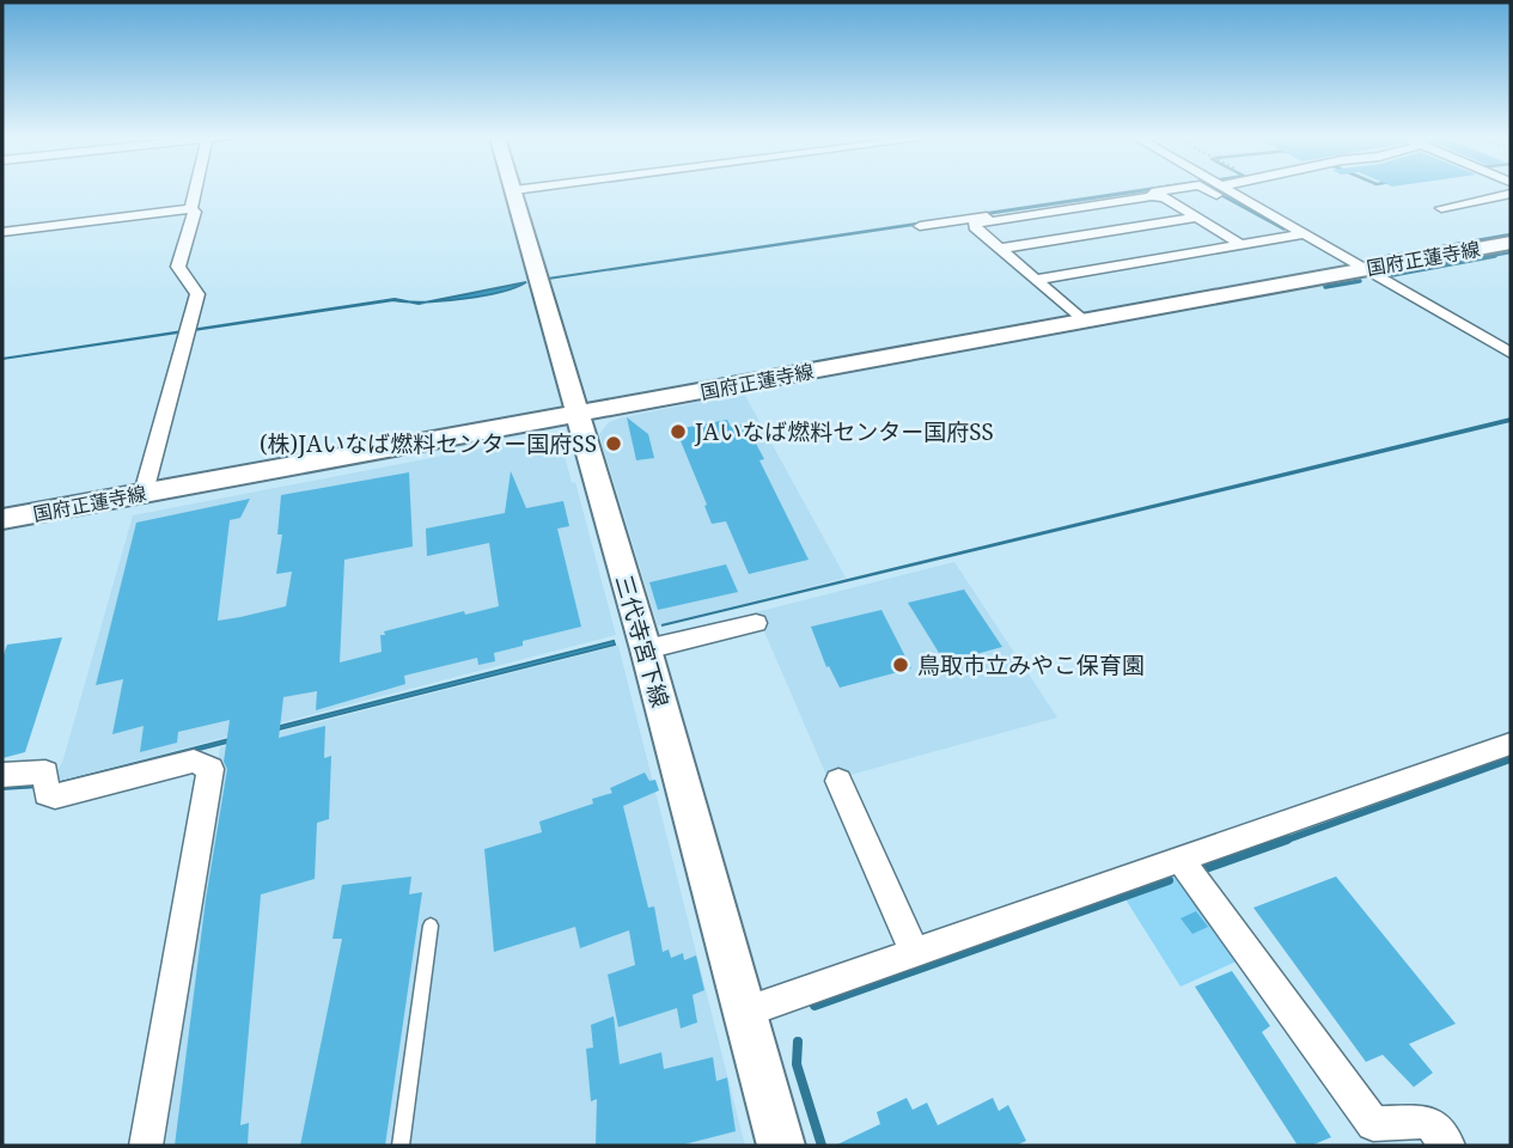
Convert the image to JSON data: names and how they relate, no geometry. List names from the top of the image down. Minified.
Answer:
{"streets":{"main road":["国府正蓮寺線","三代寺宮下線"]},"crossings":[["国府正蓮寺線","三代寺宮下線"]],"places":["JAいなば燃料センター国府SS","(株)JAいなば燃料センター国府SS","鳥取市立みやこ保育園"]}
